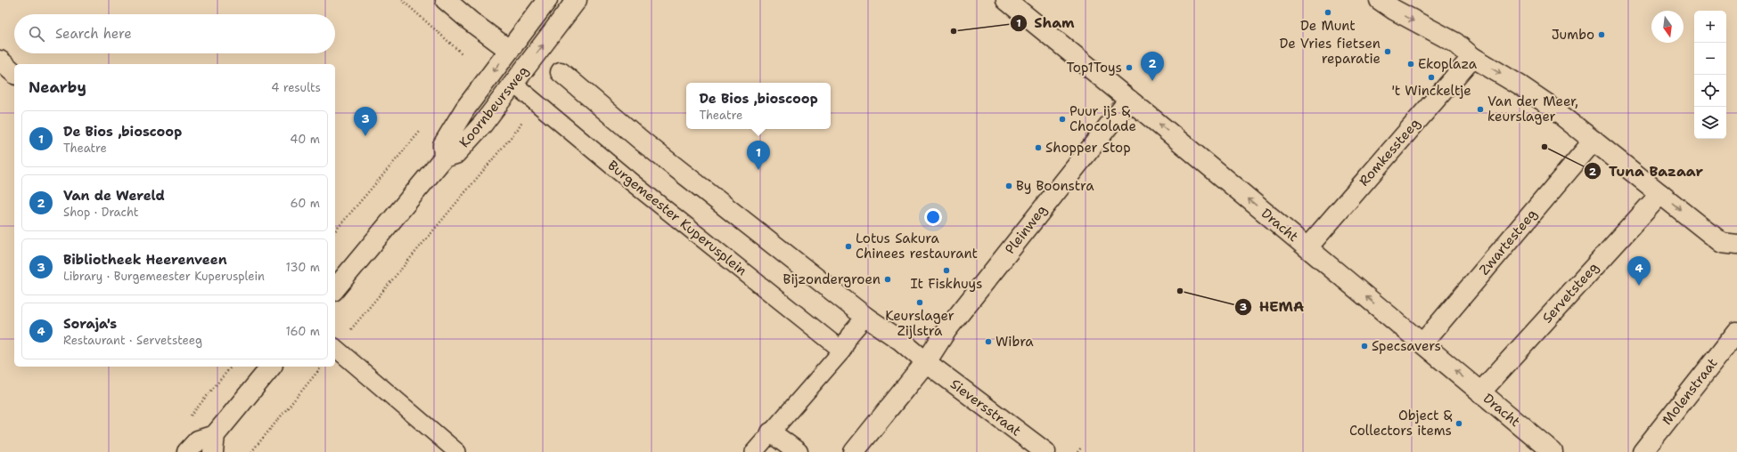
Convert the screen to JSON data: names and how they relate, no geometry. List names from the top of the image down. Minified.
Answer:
{"streets":{"street":["Koornbeursweg","Romkessteeg","Dracht","Pleinweg","Zwartesteeg","Servetsteeg","Molenstraat","Sieversstraat"],"lane":["Burgemeester Kuperusplein"]},"crossings":[["Koornbeursweg","Burgemeester Kuperusplein"],["Romkessteeg","Dracht"],["Dracht","Pleinweg"],["Dracht","Zwartesteeg"],["Dracht","Servetsteeg"],["Pleinweg","Sieversstraat"]],"one_way":["Dracht"],"places":["De Munt","Sham","Jumbo","De Vries fietsen reparatie","Ekoplaza","Top1Toys","'t Winckeltje","Van der Meer, keurslager","Puur ijs & Chocolade","Tuna Bazaar","Shopper Stop","By Boonstra","Lotus Sakura Chinees restaurant","It Fiskhuys","Bijzondergroen","HEMA","Keurslager Zijlstra","Wibra","Specsavers","Object & Collectors items"],"north":"bottom","page":{"map_buttons":["+","−"],"search":"Search here","pins":["2","3","1","4"],"heading":["Nearby","4 results"],"popup":["De Bios ,bioscoop","Theatre"],"list":[{"mark":"1","name":"De Bios ,bioscoop","note":"Theatre","value":"40 m"},{"mark":"2","name":"Van de Wereld","note":"Shop · Dracht","value":"60 m"},{"mark":"3","name":"Bibliotheek Heerenveen","note":"Library · Burgemeester Kuperusplein","value":"130 m"},{"mark":"4","name":"Soraja's","note":"Restaurant · Servetsteeg","value":"160 m"}]}}
